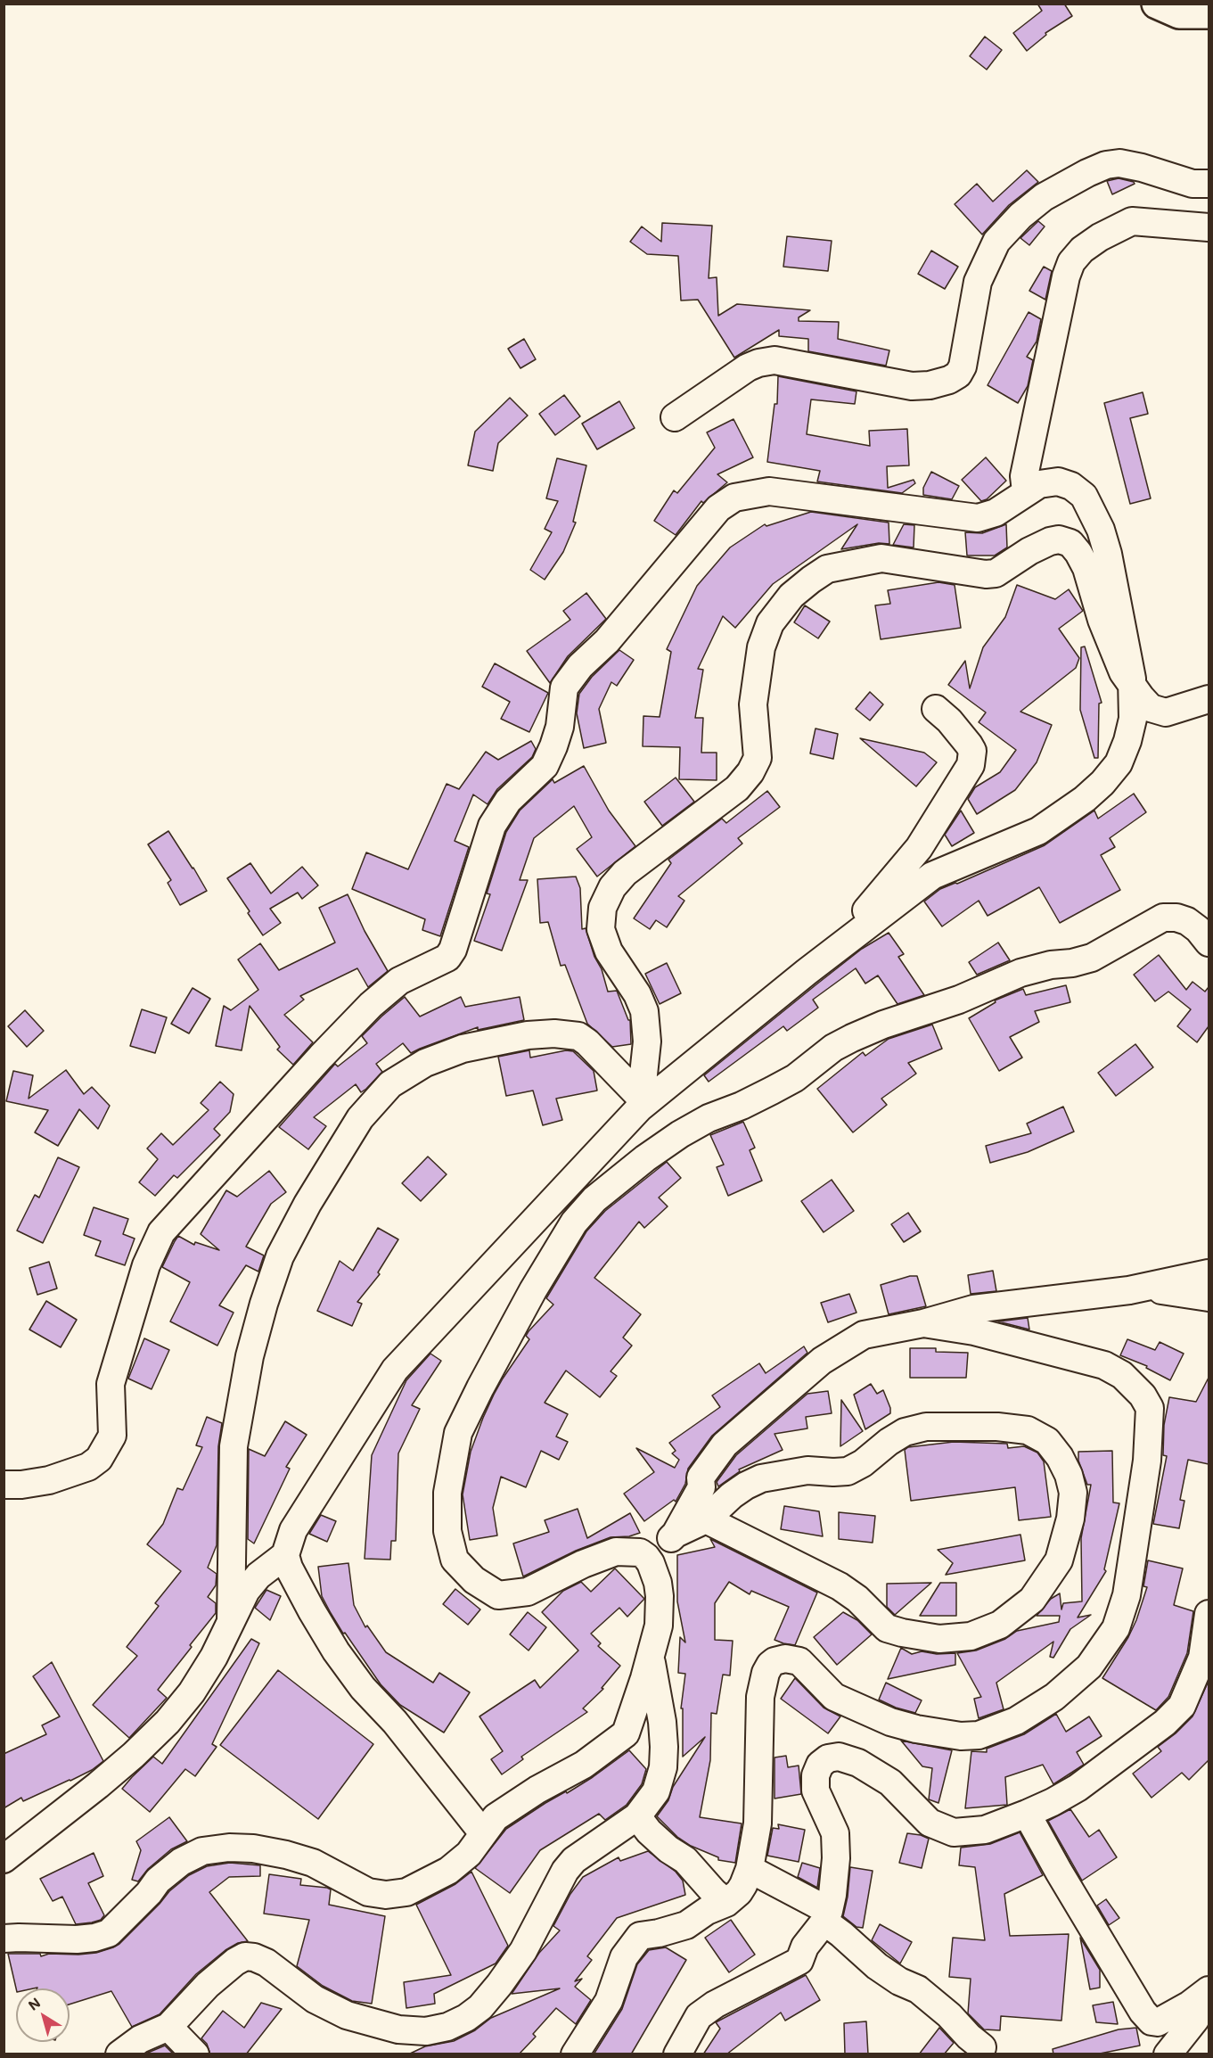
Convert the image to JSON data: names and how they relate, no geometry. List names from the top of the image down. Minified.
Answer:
{"north":"top left"}
